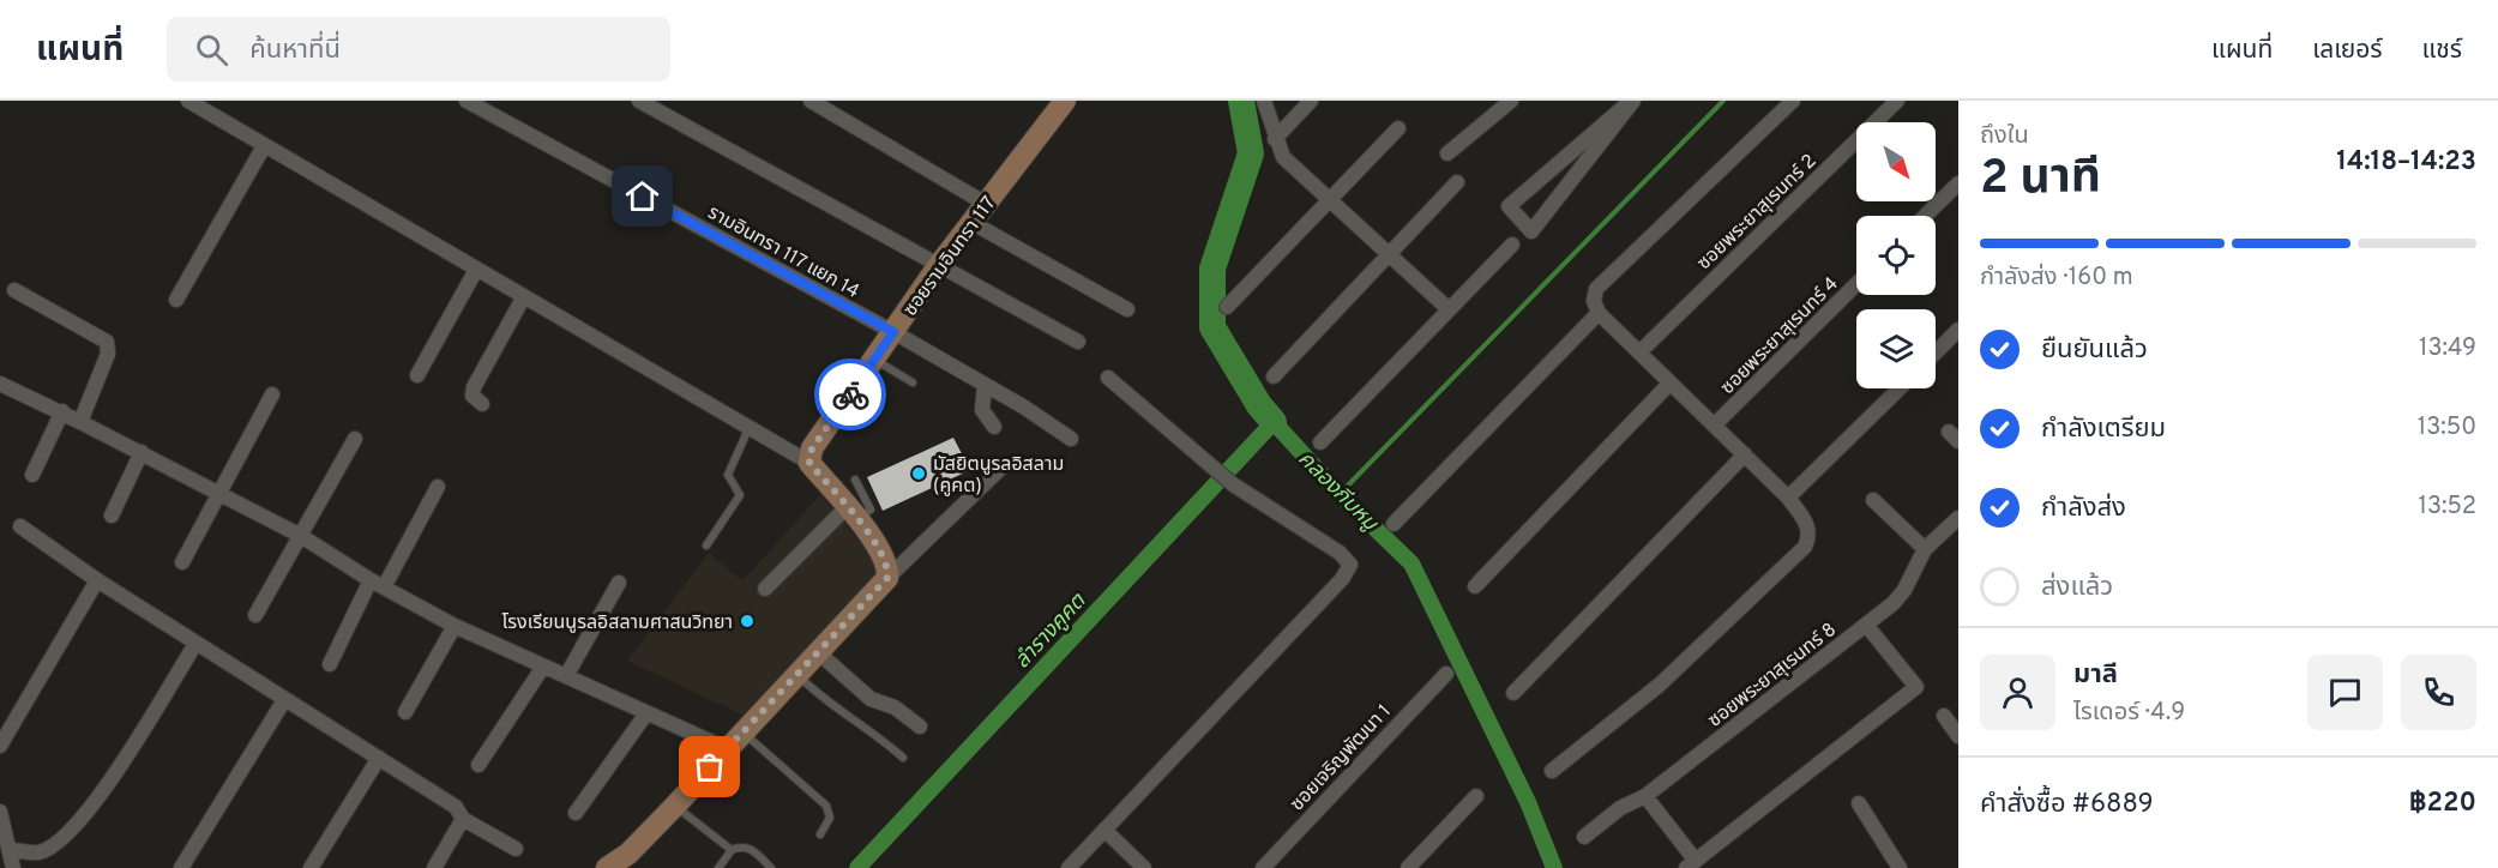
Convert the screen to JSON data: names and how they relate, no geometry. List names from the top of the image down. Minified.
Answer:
{"streets":{"street":["ซอยพระยาสุเรนทร์ 2","รามอินทรา 117 แยก 14","ซอยรามอินทรา 117","ซอยพระยาสุเรนทร์ 4","ซอยพระยาสุเรนทร์ 8","ซอยเจริญพัฒนา 1"]},"crossings":[["รามอินทรา 117 แยก 14","ซอยรามอินทรา 117"]],"water":["คลองกีบหมู","ลำรางคูคต"],"places":["มัสยิตนูรลอิสลาม (คูคต)","โรงเรียนนูรลอิสลามศาสนวิทยา"],"north":"bottom right","page":{"header":"แผนที่","search":"ค้นหาที่นี่","nav":["แผนที่","เลเยอร์","แชร์"],"heading":["2 นาที","ถึงใน","14:18–14:23"],"panel":["มาลี","ไรเดอร์ · 4.9","คำสั่งซื้อ #6889","฿220"],"bar":"กำลังส่ง · 160 m","list":[["ยืนยันแล้ว","13:49"],["กำลังเตรียม","13:50"],["กำลังส่ง","13:52"],"ส่งแล้ว"]}}
